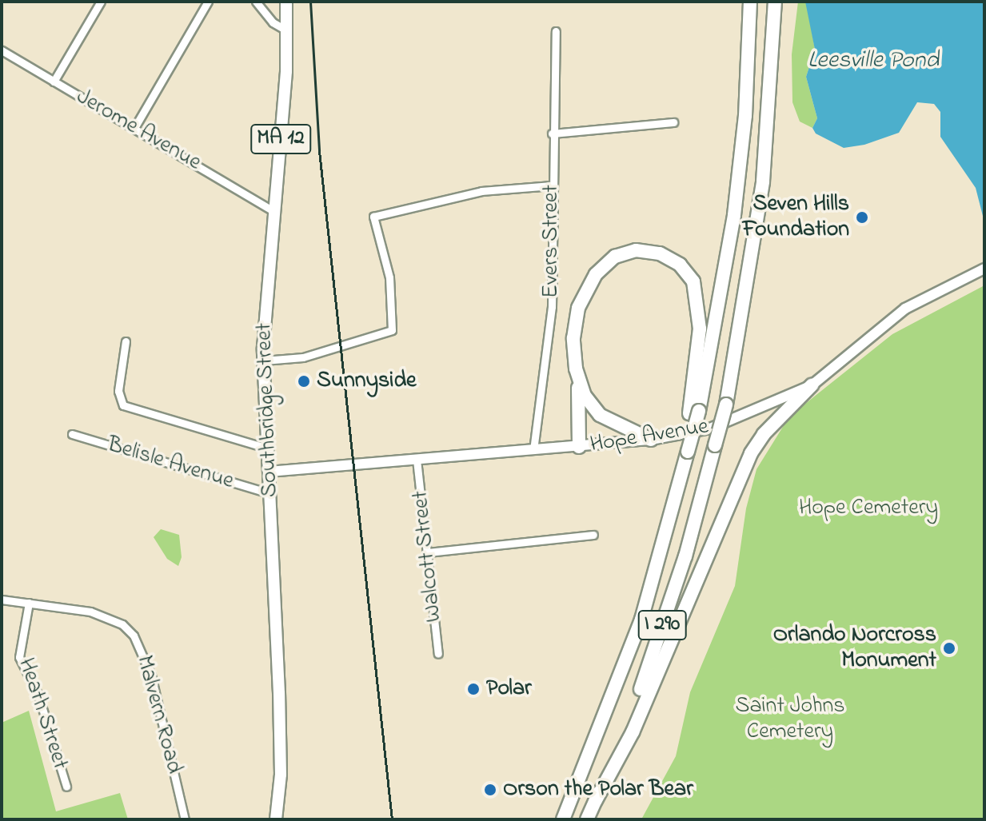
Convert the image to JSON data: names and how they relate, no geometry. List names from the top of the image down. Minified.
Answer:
{"streets":{"highway":["I 290"],"main road":["MA 12","Southbridge Street","Hope Avenue"],"street":["Jerome Avenue","Evers Street","Belisle Avenue","Walcott Street","Heath Street","Malvern Road"]},"crossings":[["Jerome Avenue","Southbridge Street"],["Evers Street","Hope Avenue"],["Southbridge Street","Hope Avenue"],["Southbridge Street","Belisle Avenue"],["Hope Avenue","Walcott Street"],["Heath Street","Malvern Road"]],"water":["Leesville Pond"],"parks":["Hope Cemetery","Saint Johns Cemetery"],"places":["Seven Hills Foundation","Sunnyside","Orlando Norcross Monument","Polar","Orson the Polar Bear"]}
